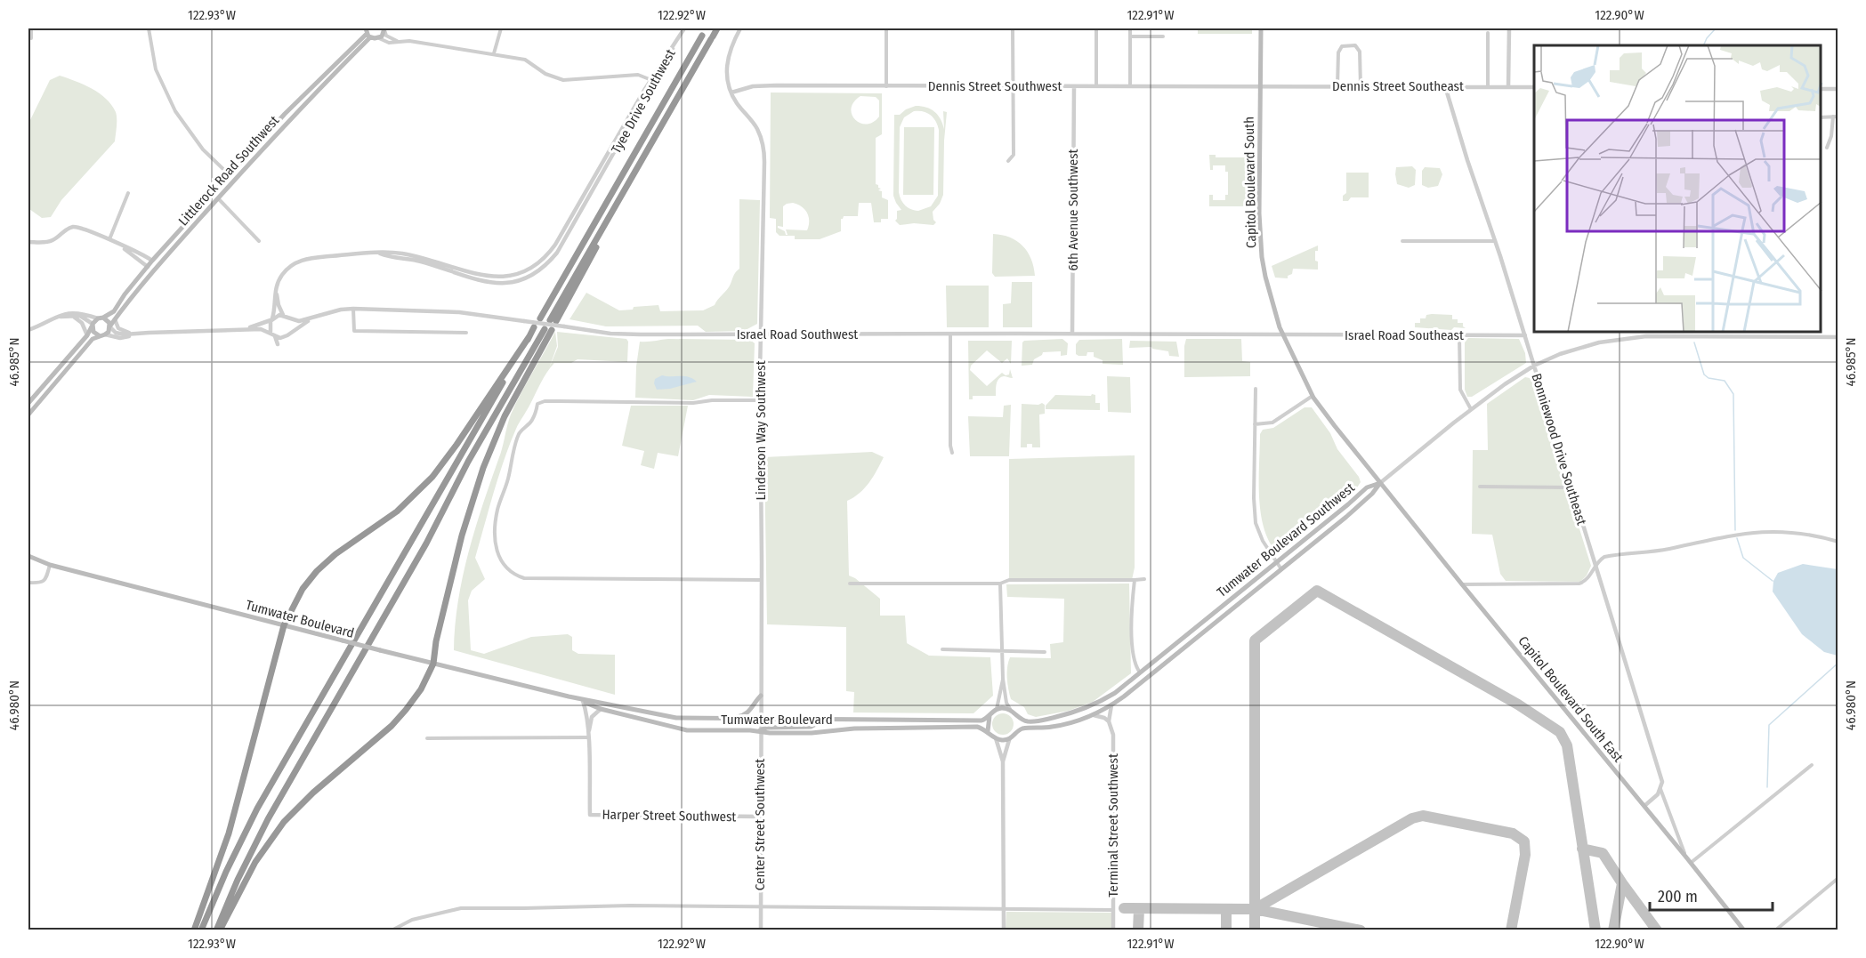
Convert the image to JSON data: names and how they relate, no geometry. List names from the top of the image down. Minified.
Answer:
{"streets":{"main road":["Littlerock Road Southwest","Capitol Boulevard South","Tumwater Boulevard Southwest","Tumwater Boulevard","Capitol Boulevard South East"],"street":["Dennis Street Southwest","Dennis Street Southeast","Tyee Drive Southwest","6th Avenue Southwest","Israel Road Southwest","Israel Road Southeast","Linderson Way Southwest","Bonniewood Drive Southeast","Harper Street Southwest","Center Street Southwest","Terminal Street Southwest"]},"crossings":[["Dennis Street Southwest","Dennis Street Southeast"],["Dennis Street Southwest","Capitol Boulevard South"],["Dennis Street Southwest","6th Avenue Southwest"],["Dennis Street Southwest","Linderson Way Southwest"],["Dennis Street Southeast","Capitol Boulevard South"],["Dennis Street Southeast","Bonniewood Drive Southeast"],["Tyee Drive Southwest","Israel Road Southwest"],["Capitol Boulevard South","Israel Road Southwest"],["Capitol Boulevard South","Israel Road Southeast"],["Capitol Boulevard South","Capitol Boulevard South East"],["6th Avenue Southwest","Israel Road Southwest"],["Israel Road Southwest","Israel Road Southeast"],["Israel Road Southwest","Linderson Way Southwest"],["Israel Road Southeast","Bonniewood Drive Southeast"],["Linderson Way Southwest","Tumwater Boulevard"],["Linderson Way Southwest","Center Street Southwest"],["Tumwater Boulevard Southwest","Tumwater Boulevard"],["Tumwater Boulevard Southwest","Capitol Boulevard South East"],["Tumwater Boulevard Southwest","Terminal Street Southwest"],["Tumwater Boulevard","Harper Street Southwest"],["Tumwater Boulevard","Center Street Southwest"],["Harper Street Southwest","Center Street Southwest"]],"scale_bar":"200 m","coordinates":["122.93°W","122.92°W","122.91°W","122.90°W","46.985°N","46.980°N"]}
